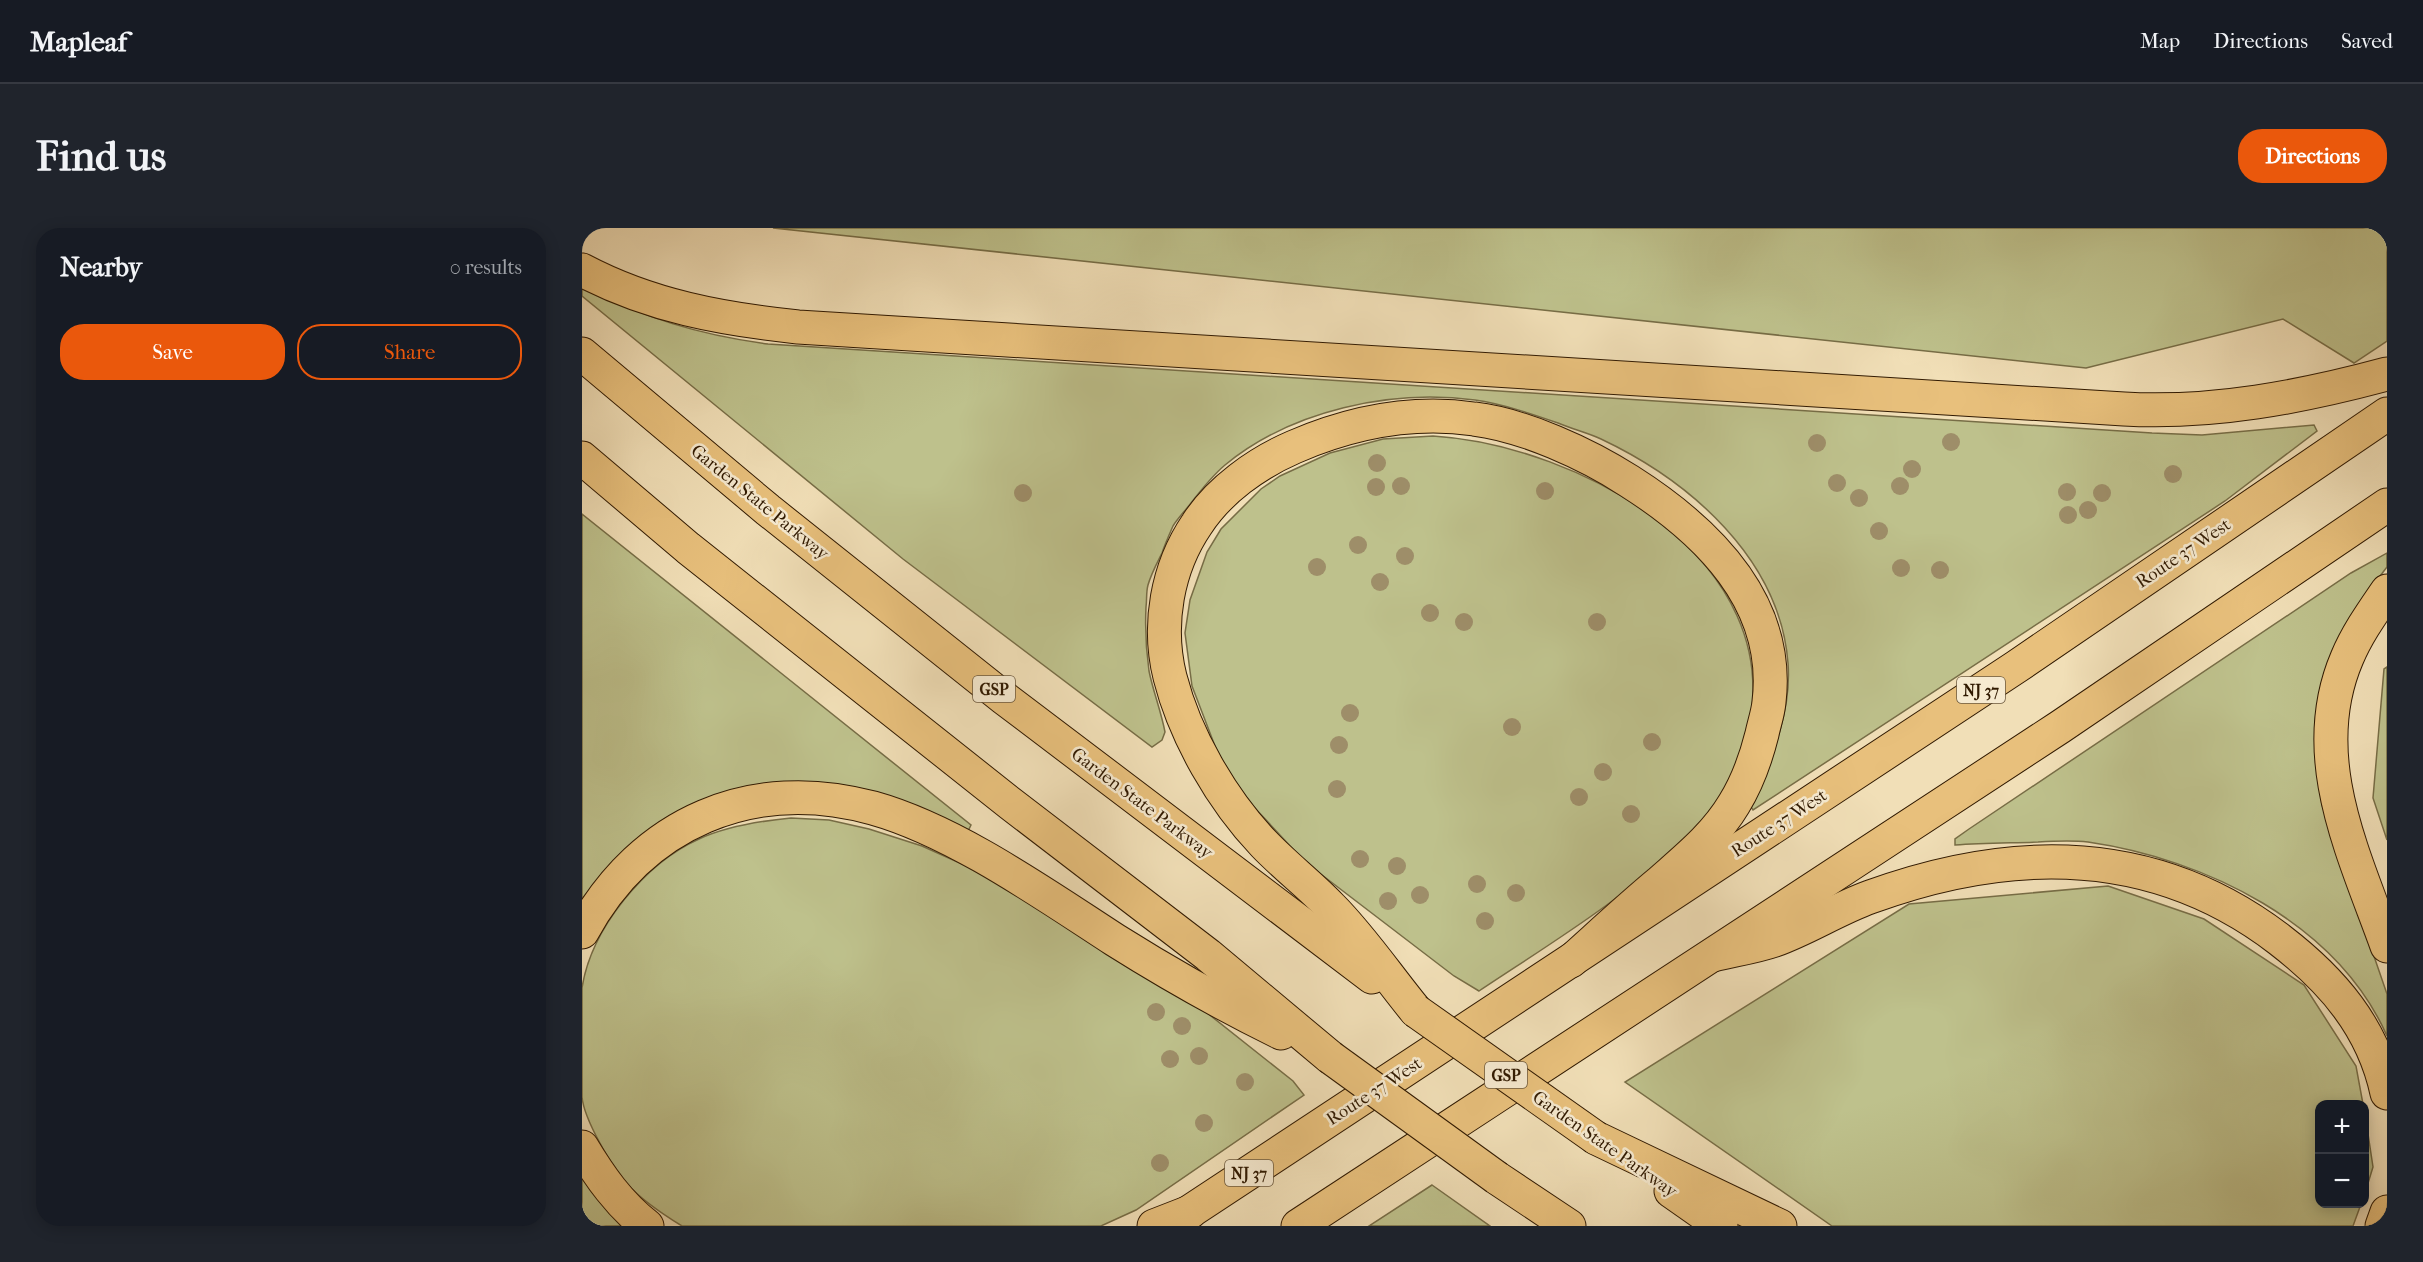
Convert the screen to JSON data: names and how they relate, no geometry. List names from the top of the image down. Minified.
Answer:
{"streets":{"highway":["Garden State Parkway","Route 37 West","GSP","NJ 37"]},"page":{"header":"Mapleaf","nav":["Map","Directions","Saved"],"buttons":["Directions",["Save","Share"]],"title":"Find us","heading":["Nearby","0 results"],"map_buttons":["+","−"]}}
